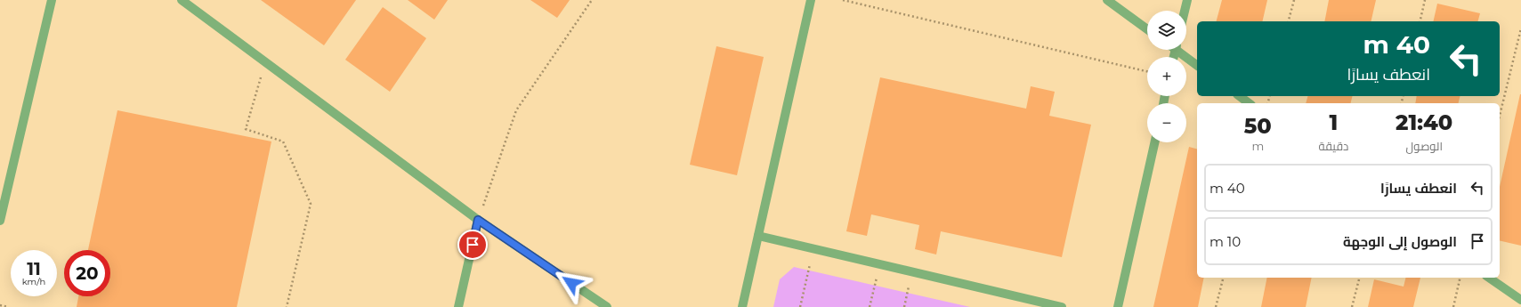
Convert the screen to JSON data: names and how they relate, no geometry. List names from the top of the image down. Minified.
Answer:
{"page":{"map_buttons":["+","−"],"turn":["40 m","انعطف يسارًا"],"eta":["21:40","الوصول","1","دقيقة","50","m"],"list":[{"name":"انعطف يسارًا","value":"40 m"},{"name":"الوصول إلى الوجهة","value":"10 m"}],"speed":"11 km/h","limit":"20"}}
